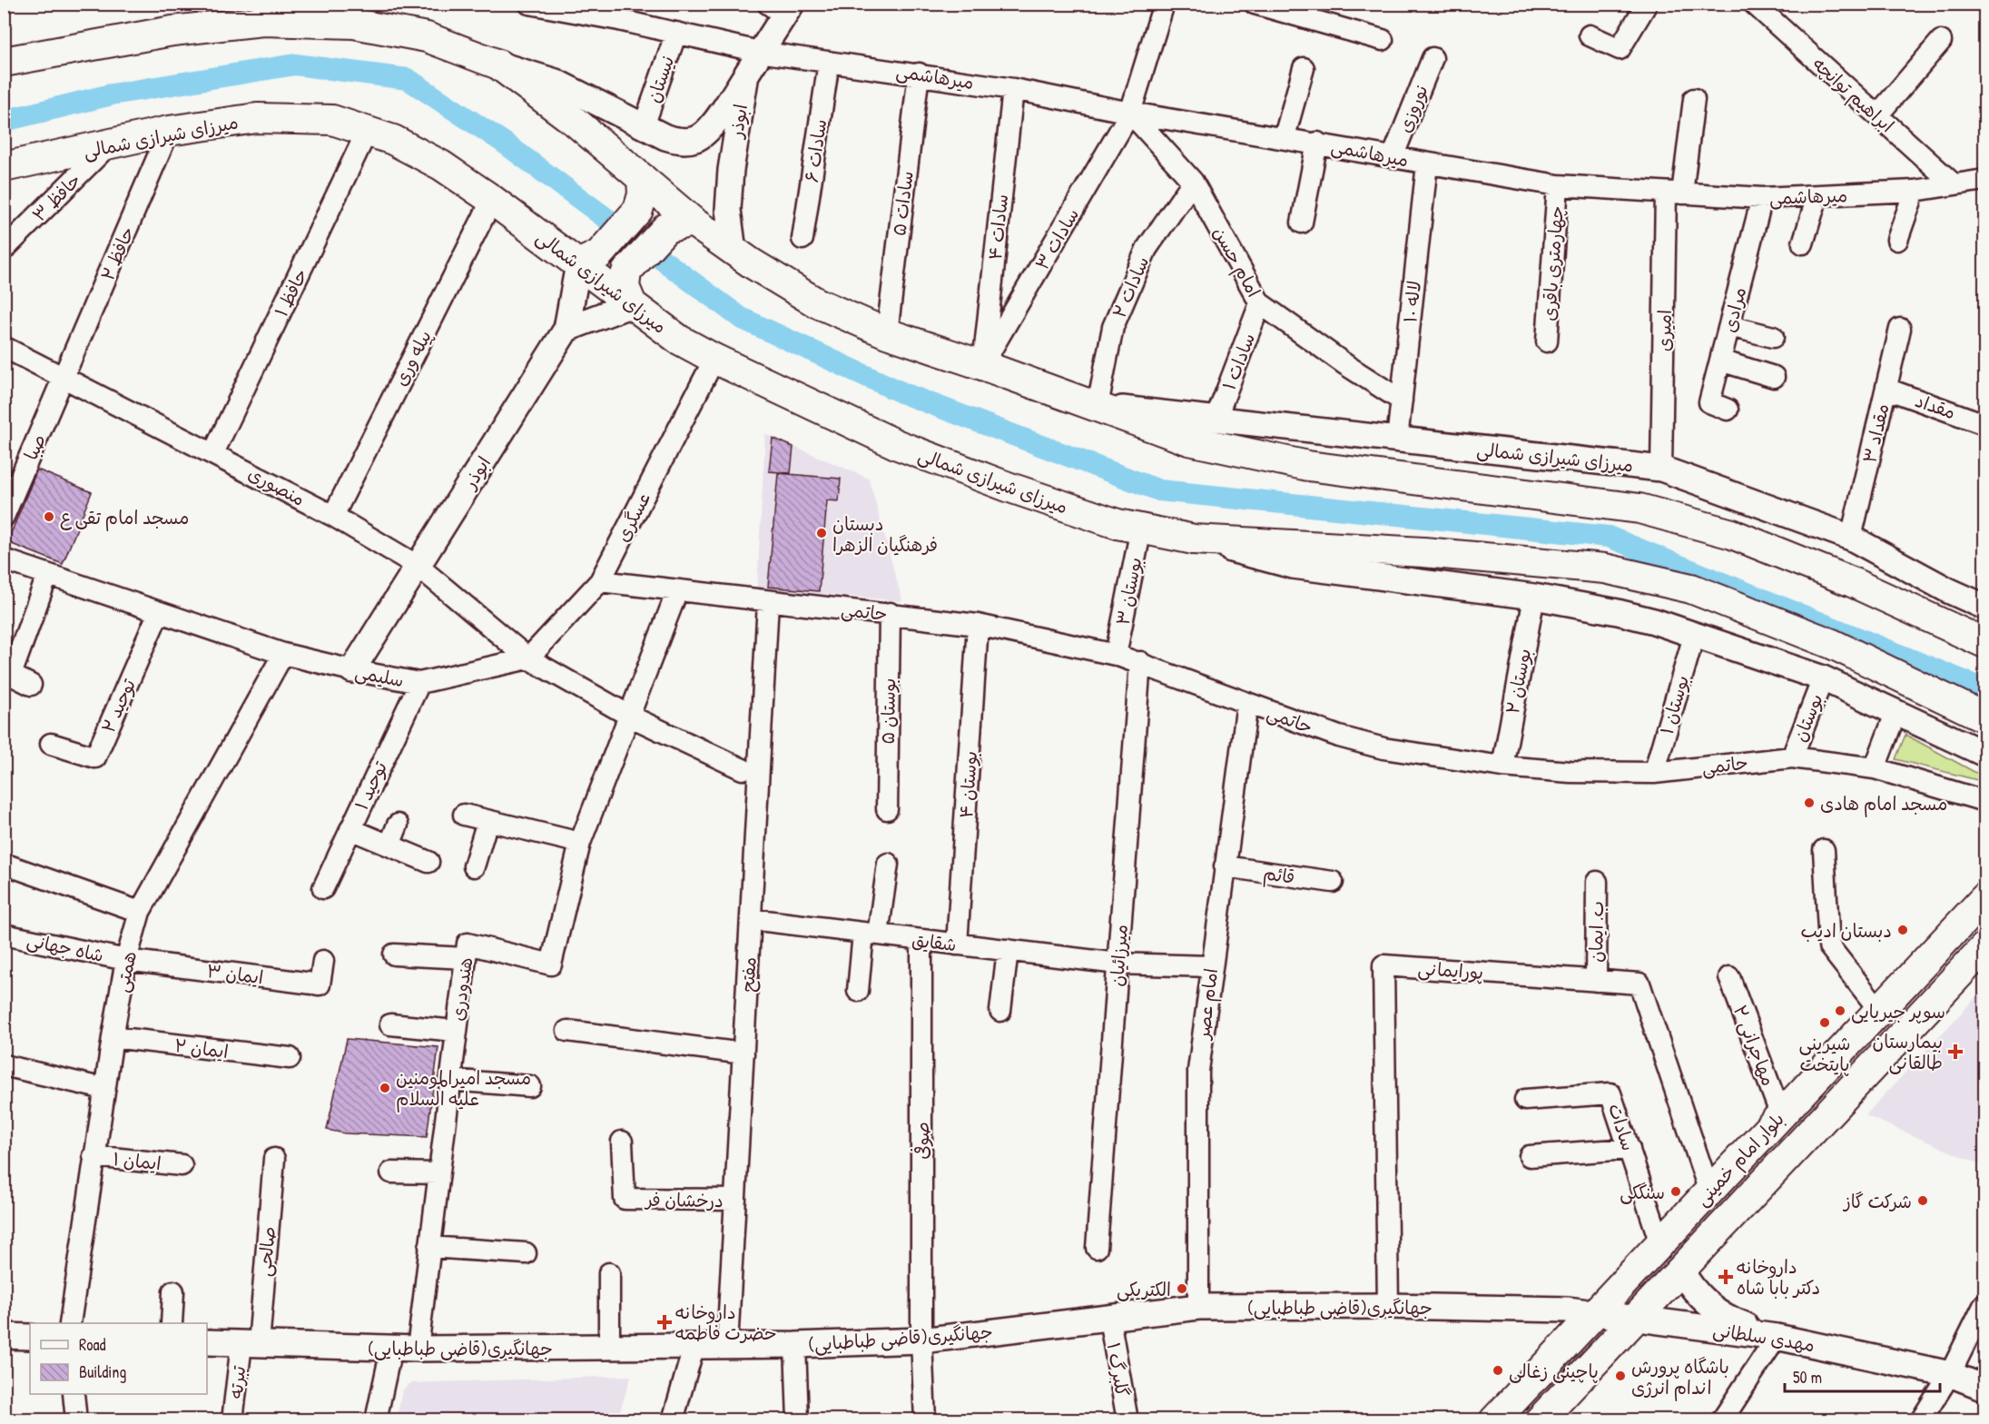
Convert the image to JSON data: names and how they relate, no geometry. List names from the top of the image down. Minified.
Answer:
{"streets":{"main road":["میرزای شیرازی شمالی","بلوار امام خمینی"],"street":["میرهاشمی","نیستان","ابراهیم توانچه","نوروزی","ابوذر","سادات ۶","حافظ ۳","سادات ۵","سادات ۴","سادات ۳","حافظ ۲","امام حسن","چهارمتری باقری","سادات ۲","حافظ ۱","لاله ۱۰","مرادی","امیری","پیله وری","سادات ۱","مقداد","مقداد ۳","صبا","منصوری","عسگری","بوستان ۳","حاتمی","سلیمی","بوستان ۲","بوستان ۱","توحید ۲","بوستان ۵","بوستان","بوستان ۴","توحید ۱","قائم","ب. ایمان","شقایق","شاه جهانی","میرزائیان","پورایمانی","همتی","ایمان ۳","مفتح","هندودری","امام عصر","مهاجرانی ۲","ایمان ۲","سادات","صوفی","ایمان ۱","درخشان فر","صالحی","جهانگیری(قاضی طباطبایی)","مهدی سلطانی","گلبرگ ۱","تبرته"]},"crossings":[["میرهاشمی","نیستان"],["میرهاشمی","ابراهیم توانچه"],["میرهاشمی","نوروزی"],["میرهاشمی","ابوذر"],["میرهاشمی","سادات ۶"],["میرهاشمی","سادات ۵"],["میرهاشمی","سادات ۴"],["میرهاشمی","سادات ۳"],["میرهاشمی","امام حسن"],["میرهاشمی","چهارمتری باقری"],["میرهاشمی","لاله ۱۰"],["میرهاشمی","مرادی"],["میرهاشمی","امیری"],["ابوذر","میرزای شیرازی شمالی"],["ابوذر","منصوری"],["ابوذر","سلیمی"],["میرزای شیرازی شمالی","حافظ ۳"],["میرزای شیرازی شمالی","سادات ۵"],["میرزای شیرازی شمالی","سادات ۴"],["میرزای شیرازی شمالی","سادات ۳"],["میرزای شیرازی شمالی","حافظ ۲"],["میرزای شیرازی شمالی","سادات ۲"],["میرزای شیرازی شمالی","حافظ ۱"],["میرزای شیرازی شمالی","لاله ۱۰"],["میرزای شیرازی شمالی","امیری"],["میرزای شیرازی شمالی","پیله وری"],["میرزای شیرازی شمالی","سادات ۱"],["میرزای شیرازی شمالی","مقداد ۳"],["میرزای شیرازی شمالی","عسگری"],["میرزای شیرازی شمالی","بوستان ۳"],["میرزای شیرازی شمالی","بوستان ۲"],["میرزای شیرازی شمالی","بوستان ۱"],["میرزای شیرازی شمالی","بوستان"],["سادات ۴","سادات ۳"],["سادات ۳","امام حسن"],["حافظ ۲","صبا"],["حافظ ۲","منصوری"],["امام حسن","سادات ۲"],["امام حسن","لاله ۱۰"],["امام حسن","سادات ۱"],["حافظ ۱","منصوری"],["پیله وری","منصوری"],["مقداد","مقداد ۳"],["صبا","منصوری"],["منصوری","عسگری"],["منصوری","سلیمی"],["عسگری","حاتمی"],["عسگری","سلیمی"],["بوستان ۳","حاتمی"],["حاتمی","بوستان ۲"],["حاتمی","بوستان ۱"],["حاتمی","بوستان ۵"],["حاتمی","بوستان"],["حاتمی","بوستان ۴"],["حاتمی","میرزائیان"],["حاتمی","مفتح"],["حاتمی","هندودری"],["حاتمی","امام عصر"],["سلیمی","توحید ۲"],["سلیمی","توحید ۱"],["سلیمی","همتی"],["بوستان ۴","شقایق"],["قائم","امام عصر"],["ب. ایمان","پورایمانی"],["شقایق","میرزائیان"],["شقایق","مفتح"],["شقایق","امام عصر"],["شقایق","صوفی"],["شاه جهانی","همتی"],["شاه جهانی","ایمان ۳"],["پورایمانی","بلوار امام خمینی"],["پورایمانی","جهانگیری(قاضی طباطبایی)"],["همتی","ایمان ۳"],["همتی","ایمان ۲"],["همتی","ایمان ۱"],["مفتح","درخشان فر"],["مفتح","جهانگیری(قاضی طباطبایی)"],["هندودری","جهانگیری(قاضی طباطبایی)"],["امام عصر","جهانگیری(قاضی طباطبایی)"],["مهاجرانی ۲","بلوار امام خمینی"],["سادات","بلوار امام خمینی"],["صوفی","جهانگیری(قاضی طباطبایی)"],["بلوار امام خمینی","جهانگیری(قاضی طباطبایی)"],["بلوار امام خمینی","مهدی سلطانی"],["صالحی","جهانگیری(قاضی طباطبایی)"],["صالحی","تبرته"],["جهانگیری(قاضی طباطبایی)","مهدی سلطانی"],["جهانگیری(قاضی طباطبایی)","گلبرگ ۱"],["جهانگیری(قاضی طباطبایی)","تبرته"]],"places":{"other":["مسجد امام تقی ع","دبستان فرهنگیان الزهرا","مسجد امام هادی","دبستان ادیب","سوپر جیریایی","شیرینی پایتخت","مسجد امیرالمومنین علیه السلام","سنگکی","شرکت گاز","الکتریکی","پاچینی زغالی","باشگاه پرورش اندام انرژی"],"health":["بیمارستان طالقانی","داروخانه دکتر بابا شاه","داروخانه حضرت فاطمه"]},"legend":["Road","Building"],"scale_bar":"50 m"}
